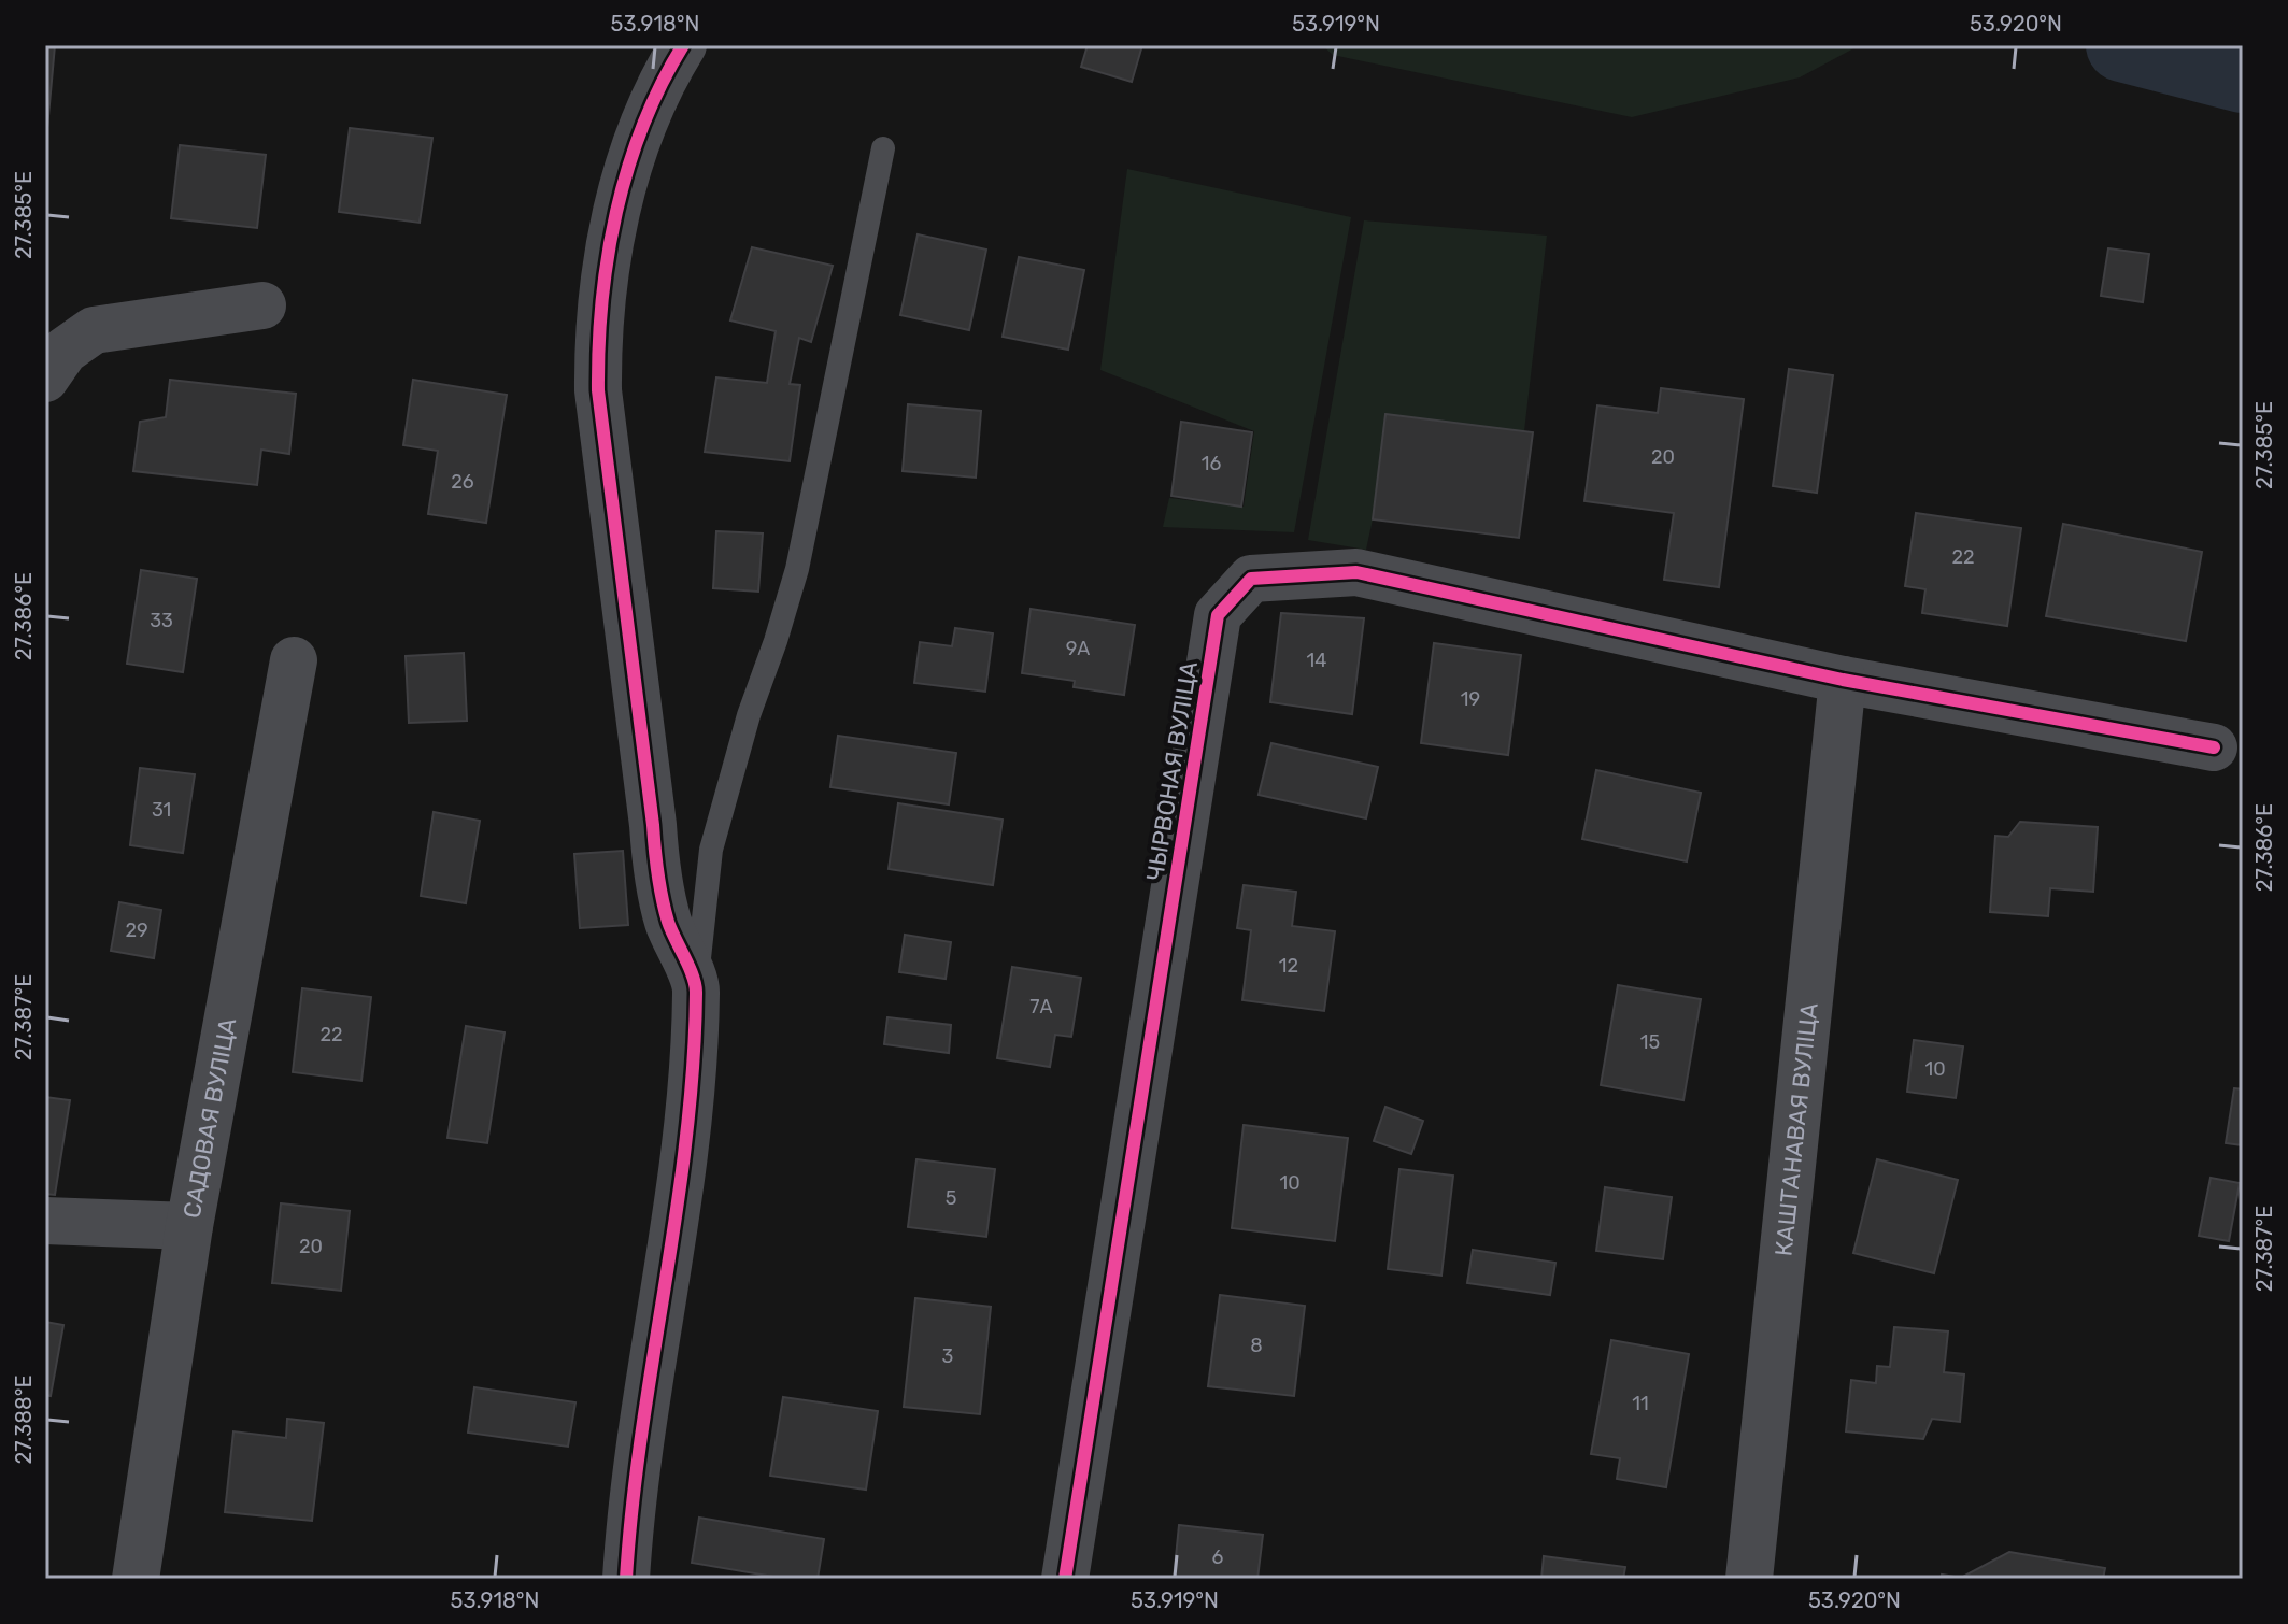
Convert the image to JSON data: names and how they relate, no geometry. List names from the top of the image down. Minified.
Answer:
{"streets":{"street":["ЧЫРВОНАЯ ВУЛІЦА","САДОВАЯ ВУЛІЦА","КАШТАНАВАЯ ВУЛІЦА"]},"crossings":[["ЧЫРВОНАЯ ВУЛІЦА","КАШТАНАВАЯ ВУЛІЦА"]],"house_numbers":["20","16","26","22","33","9А","14","19","31","29","12","7А","22","15","10","10","5","20","8","3","11","6"],"coordinates":["53.918°N","53.919°N","53.920°N","27.385°E","27.386°E","27.387°E","27.388°E"]}
